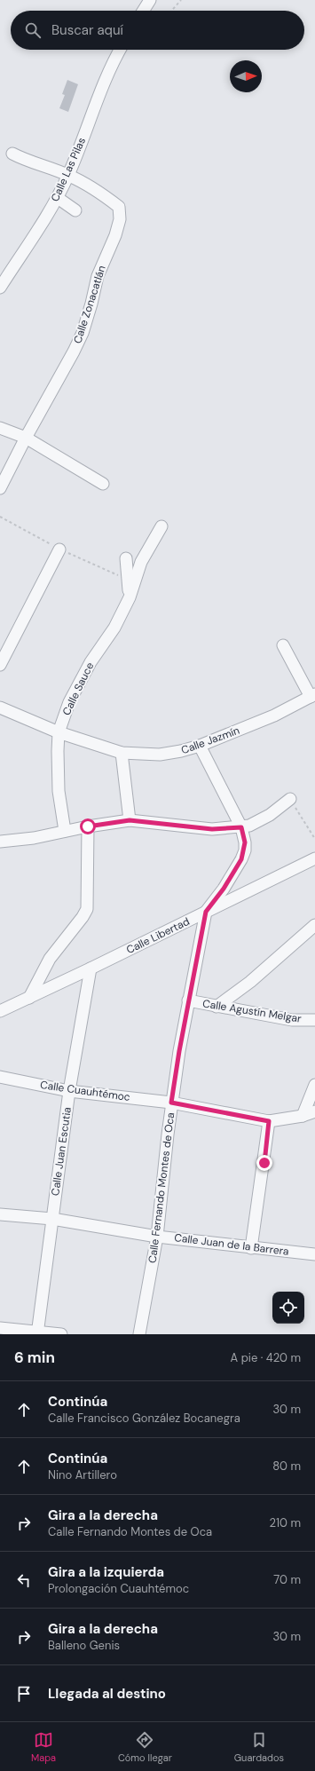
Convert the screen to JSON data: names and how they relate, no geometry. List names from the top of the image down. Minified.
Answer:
{"streets":{"street":["Calle Las Pilas","Calle Zonacatlán","Calle Sauce","Calle Jazmín","Calle Libertad","Calle Agustín Melgar","Calle Cuauhtémoc","Calle Juan Escutia","Calle Fernando Montes de Oca","Calle Juan de la Barrera"]},"crossings":[["Calle Las Pilas","Calle Zonacatlán"],["Calle Sauce","Calle Jazmín"],["Calle Jazmín","Calle Fernando Montes de Oca"],["Calle Libertad","Calle Juan Escutia"],["Calle Libertad","Calle Fernando Montes de Oca"],["Calle Agustín Melgar","Calle Fernando Montes de Oca"],["Calle Cuauhtémoc","Calle Juan Escutia"],["Calle Cuauhtémoc","Calle Fernando Montes de Oca"],["Calle Juan Escutia","Calle Juan de la Barrera"],["Calle Fernando Montes de Oca","Calle Juan de la Barrera"]],"north":"right","page":{"search":"Buscar aquí","heading":["6 min","A pie · 420 m"],"list":[["Continúa","Calle Francisco González Bocanegra","30 m"],["Continúa","Nino Artillero","80 m"],["Gira a la derecha","Calle Fernando Montes de Oca","210 m"],["Gira a la izquierda","Prolongación Cuauhtémoc","70 m"],["Gira a la derecha","Balleno Genis","30 m"],"Llegada al destino"],"nav":["Mapa","Cómo llegar","Guardados"]}}
